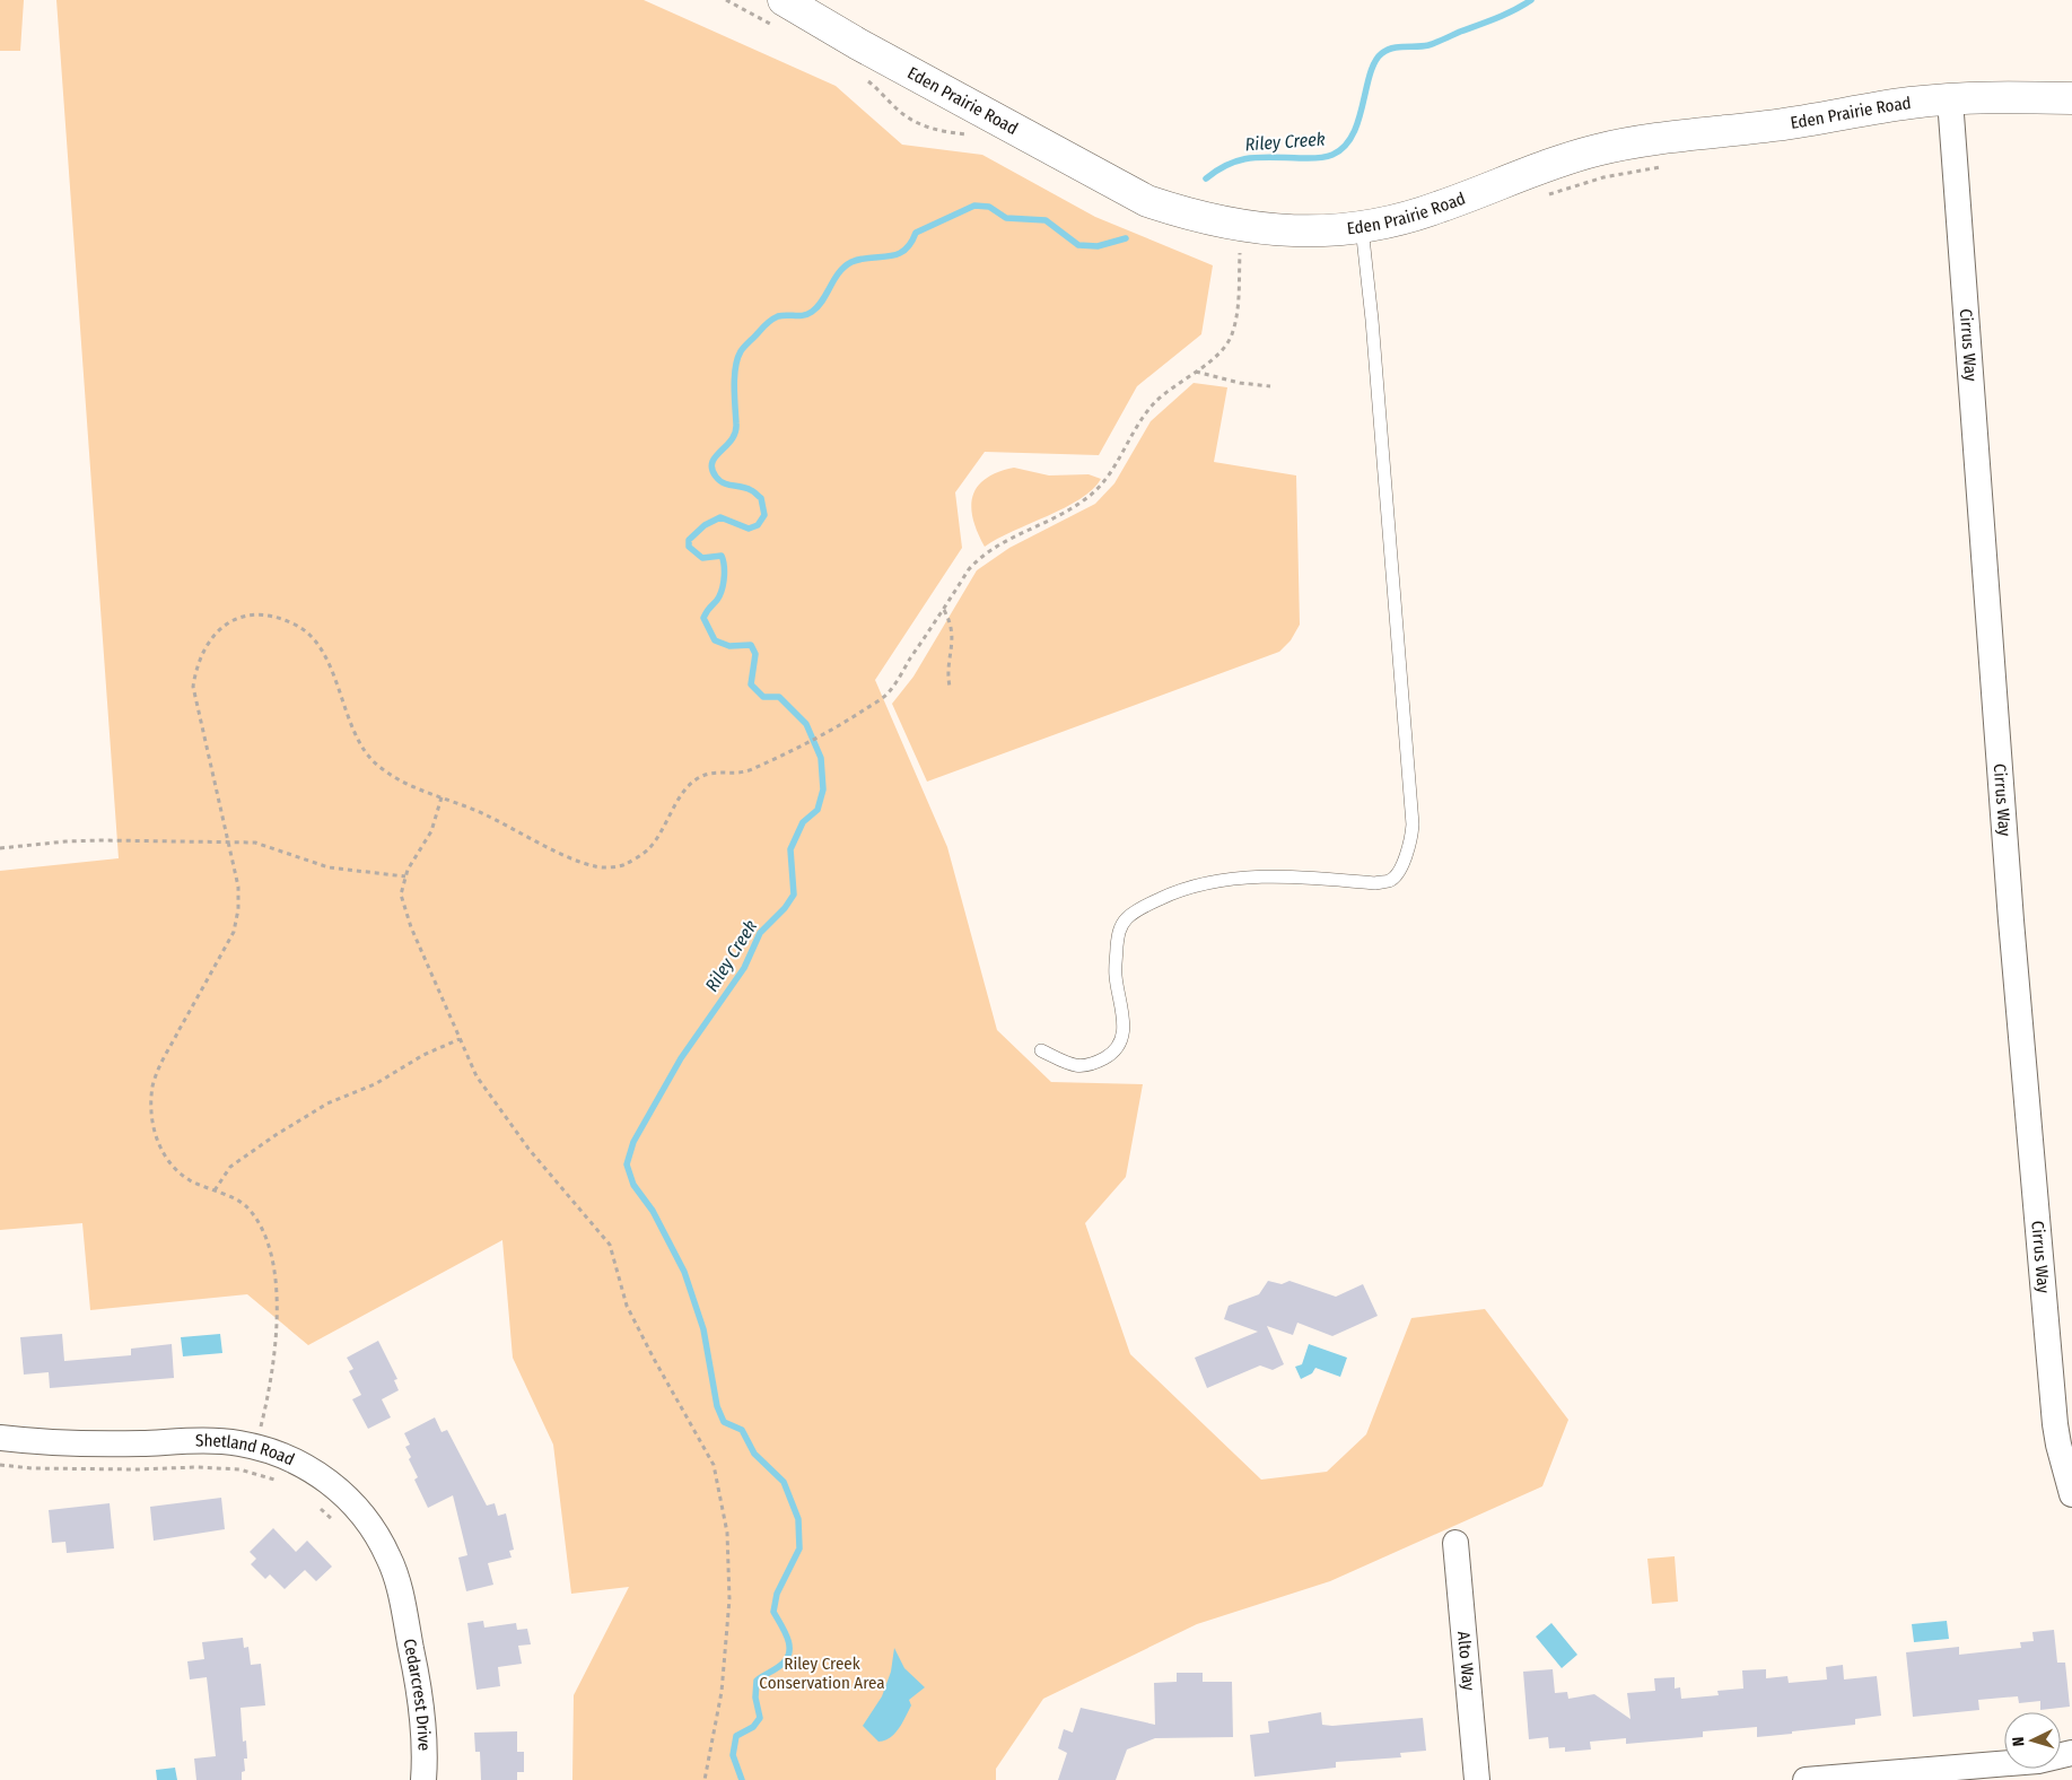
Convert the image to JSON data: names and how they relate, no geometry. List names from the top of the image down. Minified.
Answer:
{"streets":{"street":["Eden Prairie Road","Cirrus Way","Shetland Road","Alto Way","Cedarcrest Drive"]},"crossings":[["Eden Prairie Road","Cirrus Way"],["Shetland Road","Cedarcrest Drive"]],"water":["Riley Creek"],"parks":["Riley Creek Conservation Area"],"north":"left"}
